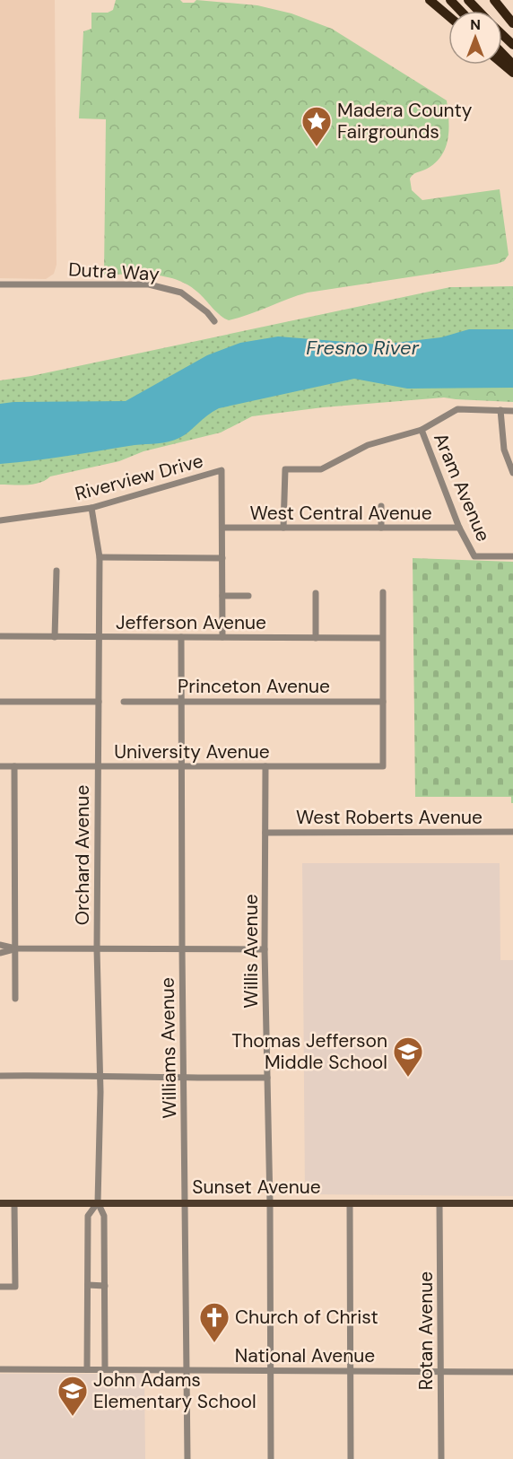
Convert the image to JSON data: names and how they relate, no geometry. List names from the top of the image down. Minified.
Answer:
{"streets":{"main road":["Sunset Avenue"],"street":["Dutra Way","Riverview Drive","Aram Avenue","West Central Avenue","Jefferson Avenue","Princeton Avenue","University Avenue","West Roberts Avenue","Orchard Avenue","Willis Avenue","Williams Avenue","Rotan Avenue","National Avenue"]},"crossings":[["Riverview Drive","West Central Avenue"],["Riverview Drive","Orchard Avenue"],["Aram Avenue","West Central Avenue"],["Jefferson Avenue","Orchard Avenue"],["Jefferson Avenue","Williams Avenue"],["Princeton Avenue","University Avenue"],["Princeton Avenue","Williams Avenue"],["University Avenue","Orchard Avenue"],["University Avenue","Willis Avenue"],["University Avenue","Williams Avenue"],["West Roberts Avenue","Willis Avenue"],["Orchard Avenue","Sunset Avenue"],["Willis Avenue","Sunset Avenue"],["Willis Avenue","National Avenue"],["Williams Avenue","Sunset Avenue"],["Williams Avenue","National Avenue"],["Sunset Avenue","Rotan Avenue"],["Rotan Avenue","National Avenue"]],"water":["Fresno River"],"places":{"place":["Madera County Fairgrounds"],"school or university":["Thomas Jefferson Middle School","John Adams Elementary School"],"church":["Church of Christ"]},"north":"top"}
